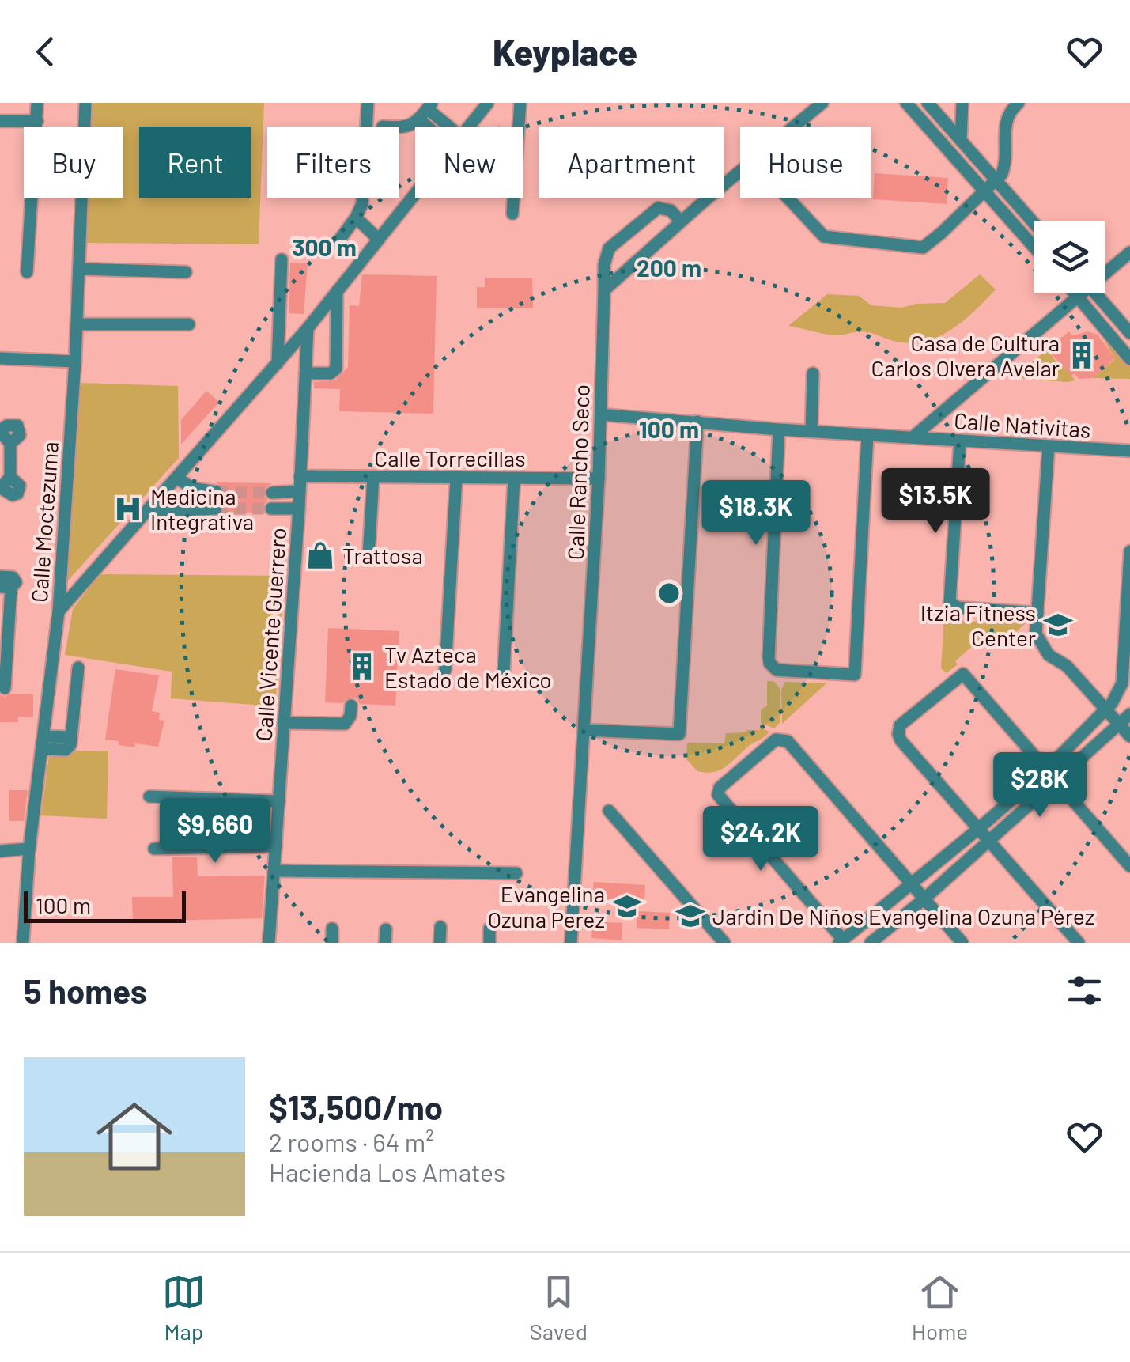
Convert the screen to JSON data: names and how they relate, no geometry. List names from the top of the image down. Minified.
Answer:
{"streets":{"street":["Calle Nativitas","Calle Torrecillas","Calle Rancho Seco","Calle Moctezuma","Calle Vicente Guerrero"]},"crossings":[["Calle Nativitas","Calle Rancho Seco"],["Calle Torrecillas","Calle Rancho Seco"],["Calle Torrecillas","Calle Vicente Guerrero"]],"places":{"building":["Casa de Cultura Carlos Olvera Avelar","Tv Azteca Estado de México"],"hospital":["Medicina Integrativa"],"shop":["Trattosa"],"school or university":["Itzia Fitness Center","Evangelina Ozuna Perez","Jardin De Niños Evangelina Ozuna Pérez"]},"scale_bar":"100 m","page":{"header":"Keyplace","chip":["Buy","Rent","Filters","New","Apartment","House"],"price":["$13.5K","$18.3K","$28K","$9,660","$24.2K"],"scale":"100 m","heading":"5 homes","list":[{"name":"$13,500/mo","note":"2 rooms · 64 m² · Hacienda Los Amates"}],"tabs":["Map","Saved","Home"]},"rings":["300 m","200 m","100 m"]}
